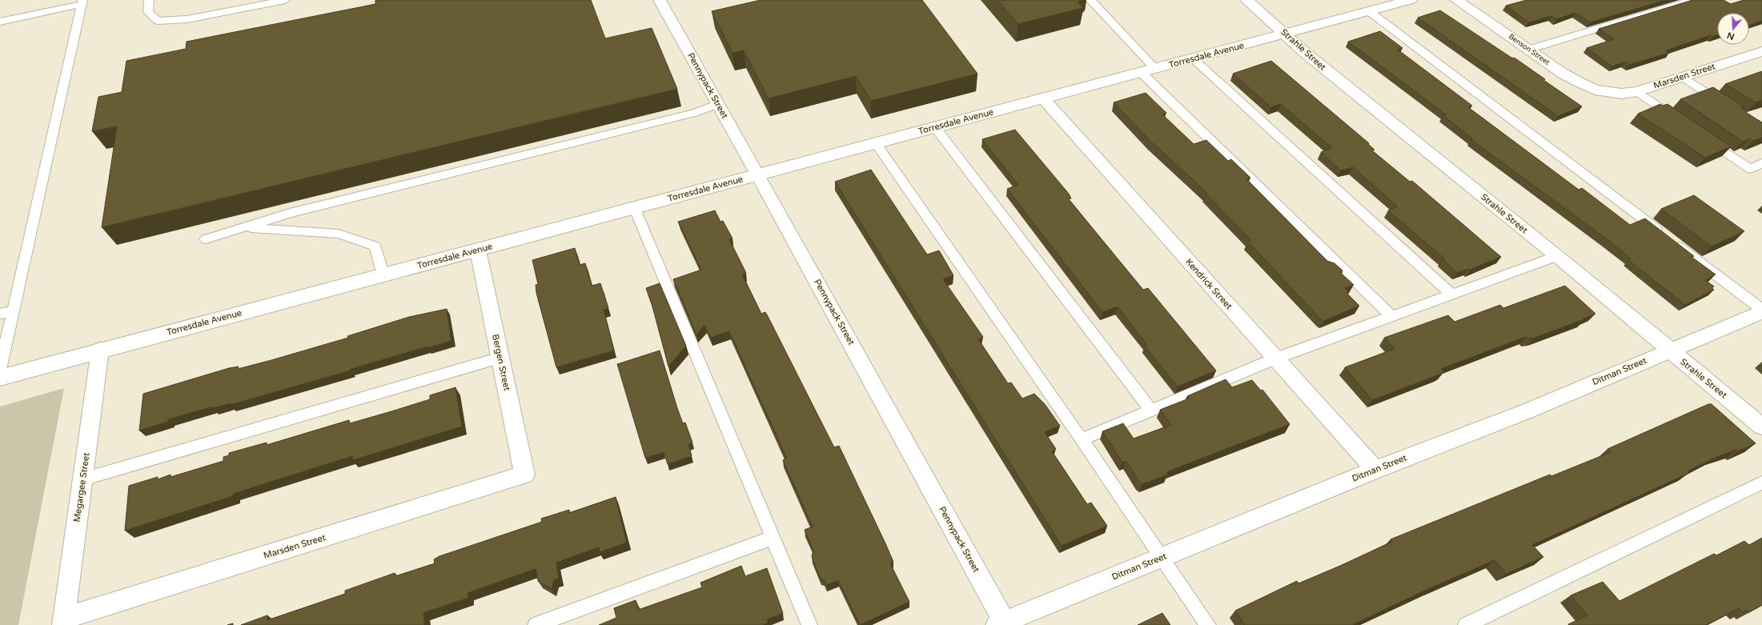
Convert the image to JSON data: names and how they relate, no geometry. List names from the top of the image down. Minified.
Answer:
{"streets":{"street":["Strahle Street","Benson Street","Torresdale Avenue","Marsden Street","Pennypack Street","Kendrick Street","Bergen Street","Ditman Street","Megargee Street"]},"crossings":[["Strahle Street","Torresdale Avenue"],["Strahle Street","Ditman Street"],["Benson Street","Marsden Street"],["Torresdale Avenue","Pennypack Street"],["Torresdale Avenue","Kendrick Street"],["Torresdale Avenue","Bergen Street"],["Torresdale Avenue","Megargee Street"],["Marsden Street","Bergen Street"],["Marsden Street","Megargee Street"],["Pennypack Street","Ditman Street"],["Kendrick Street","Ditman Street"]],"north":"bottom"}
